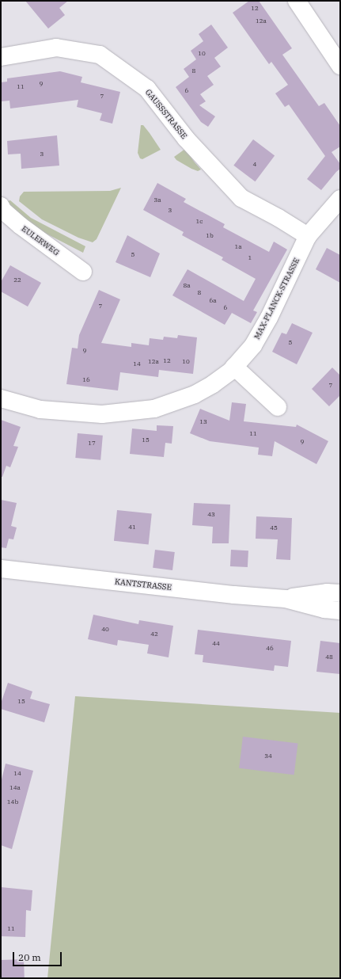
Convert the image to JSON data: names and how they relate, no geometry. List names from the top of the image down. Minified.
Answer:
{"streets":{"street":["GAUSSSTRASSE","EULERWEG","MAX-PLANCK-STRASSE","KANTSTRASSE"]},"crossings":[["GAUSSSTRASSE","MAX-PLANCK-STRASSE"]],"house_numbers":["12","12a","10","8","9","11","6","7","3","4","3a","3","1c","1b","1a","5","1","22","8a","8","6a","7","6","5","9","12","12a","10","14","16","7","13","11","15","9","17","43","41","45","40","42","44","46","48","15","34","14","14a","14b","11"],"scale_bar":"20 m"}
